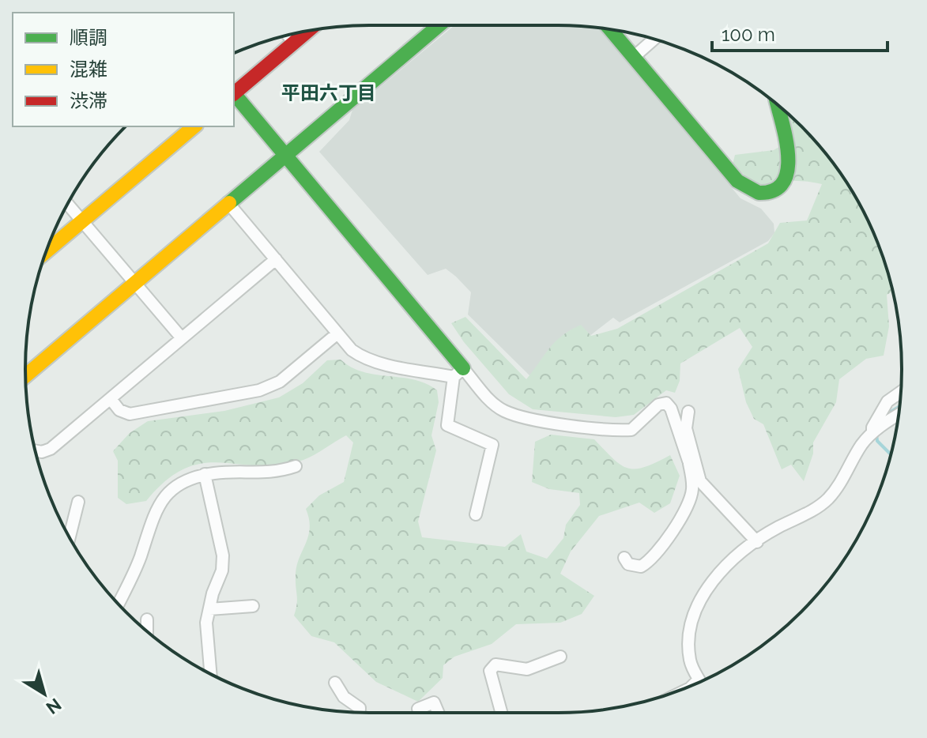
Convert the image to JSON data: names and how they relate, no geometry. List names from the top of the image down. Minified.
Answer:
{"districts":["平田六丁目"],"legend":["順調","混雑","渋滞"],"scale_bar":"100 m","north":"bottom right"}
